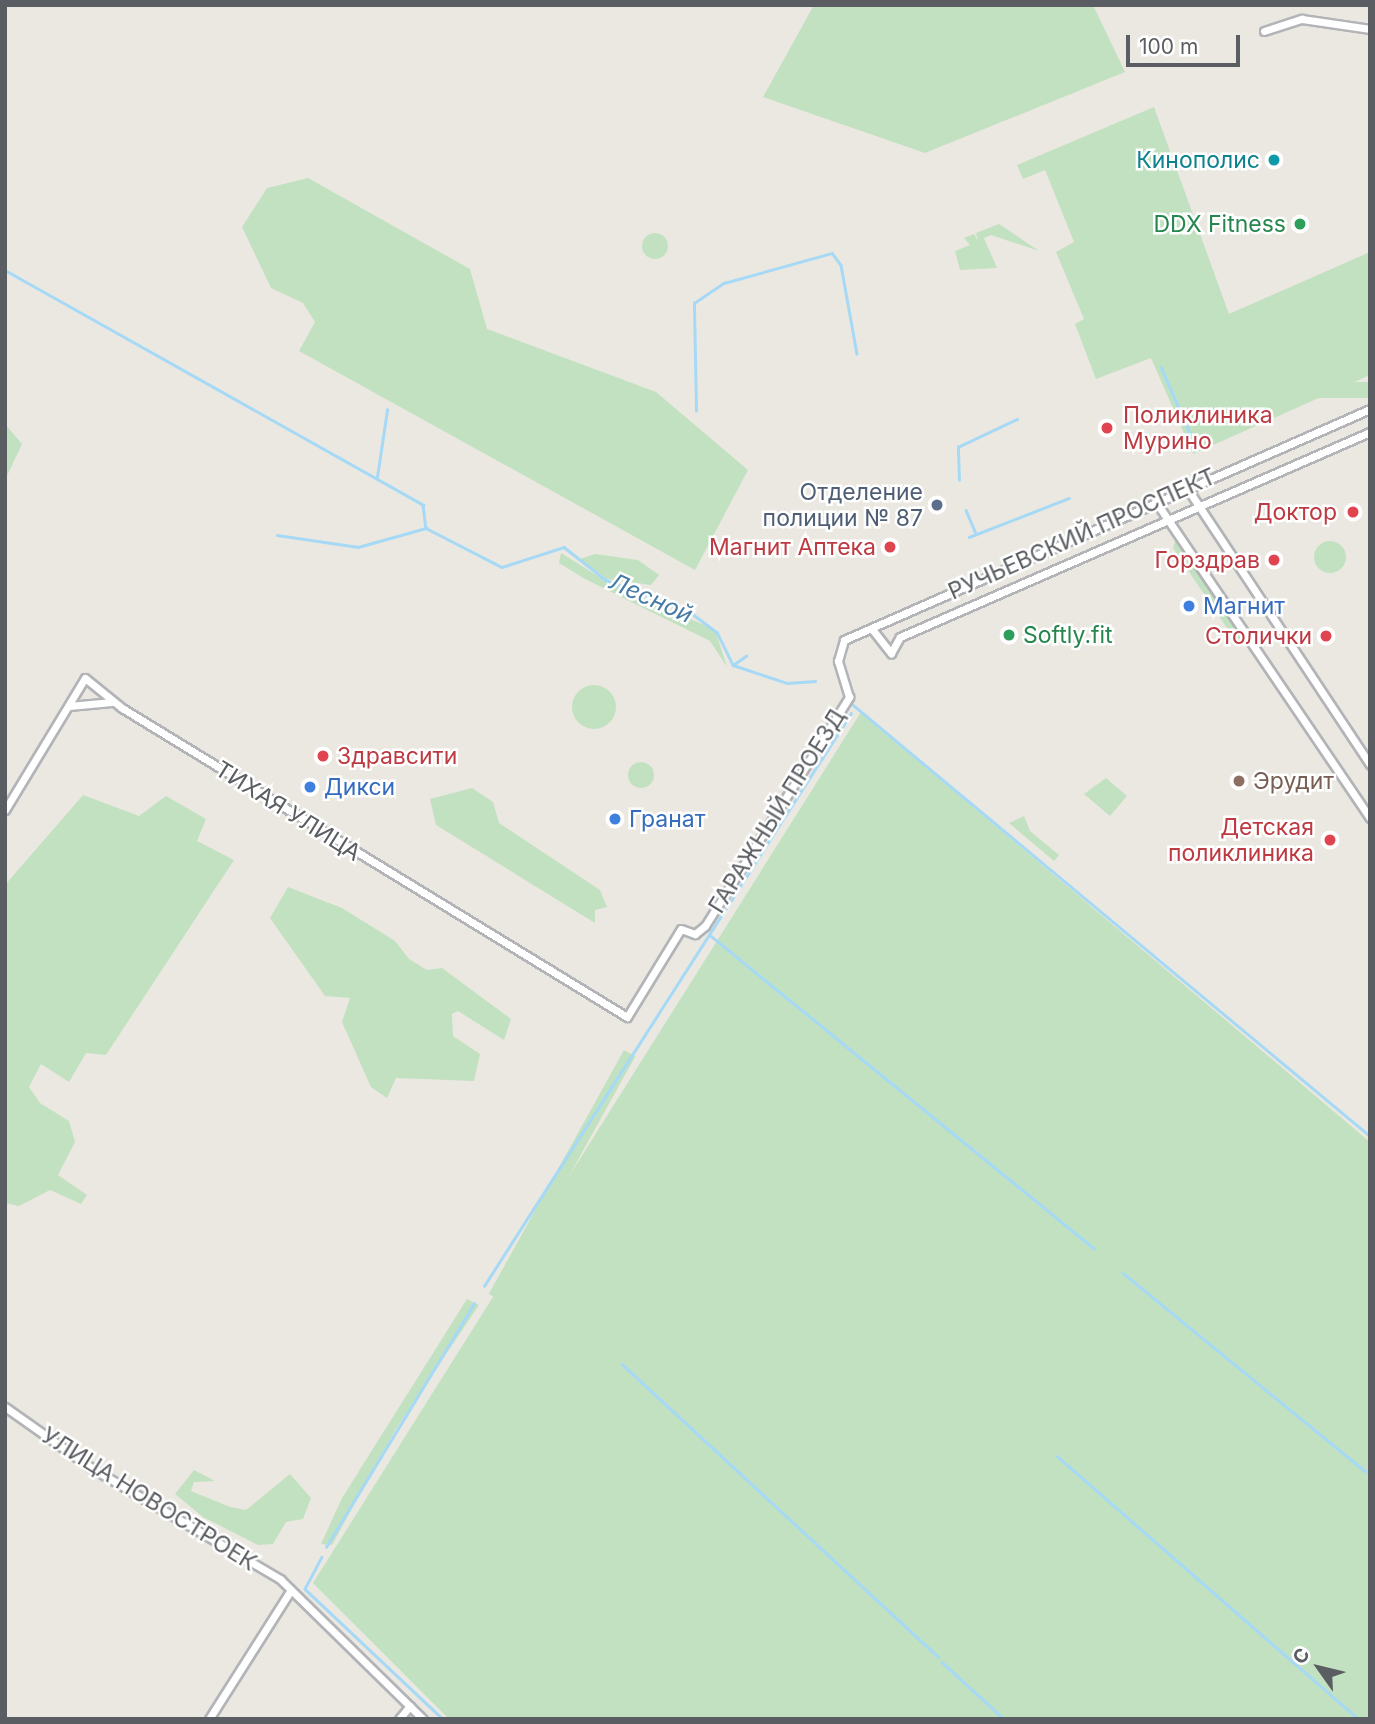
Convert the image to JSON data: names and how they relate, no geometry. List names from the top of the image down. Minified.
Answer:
{"streets":{"street":["РУЧЬЕВСКИЙ ПРОСПЕКТ","ТИХАЯ УЛИЦА","ГАРАЖНЫЙ ПРОЕЗД","УЛИЦА НОВОСТРОЕК"]},"crossings":[["РУЧЬЕВСКИЙ ПРОСПЕКТ","ГАРАЖНЫЙ ПРОЕЗД"],["ТИХАЯ УЛИЦА","ГАРАЖНЫЙ ПРОЕЗД"]],"water":["Лесной"],"places":["Кинополис","DDX Fitness","Поликлиника Мурино","Отделение полиции № 87","Доктор","Магнит Аптека","Горздрав","Магнит","Softly.fit","Столички","Здравсити","Эрудит","Дикси","Гранат","Детская поликлиника"],"scale_bar":"100 m","north":"top left"}
